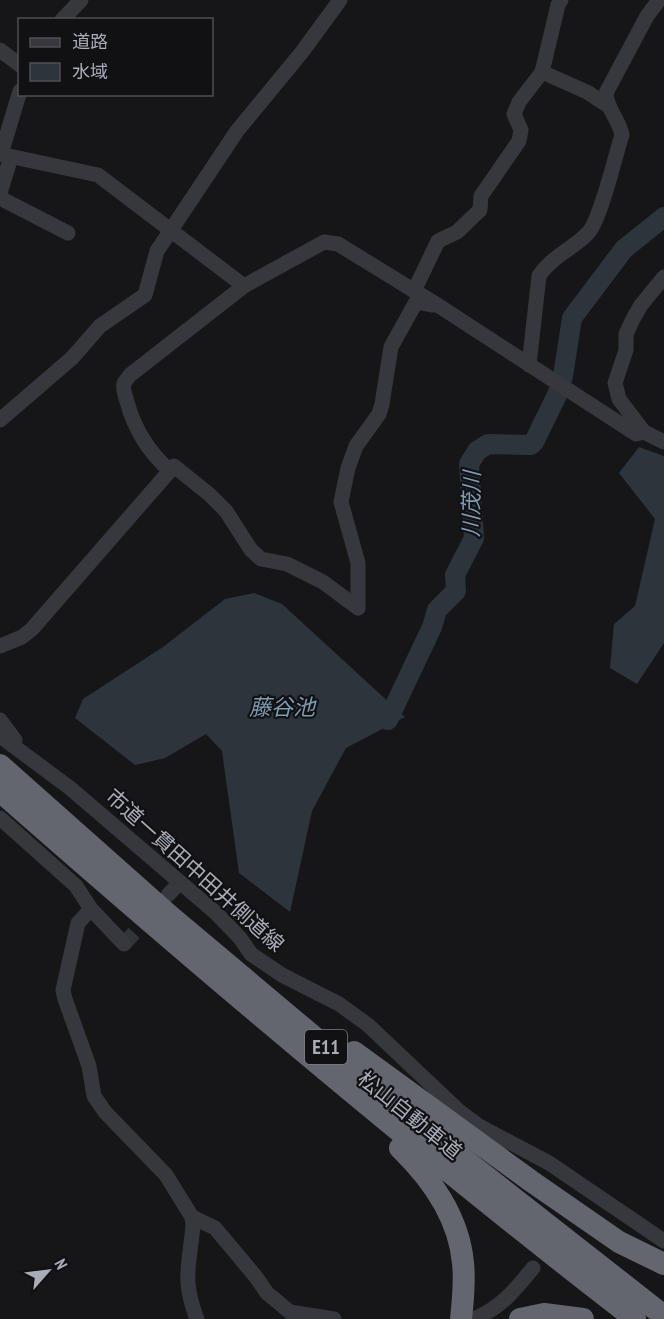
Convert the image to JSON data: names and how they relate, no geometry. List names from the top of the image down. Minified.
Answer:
{"streets":{"highway":["E11","松山自動車道"],"street":["市道一貫田中田井側道線"]},"water":["川茂川","藤谷池"],"legend":["道路","水域"],"north":"top right"}
